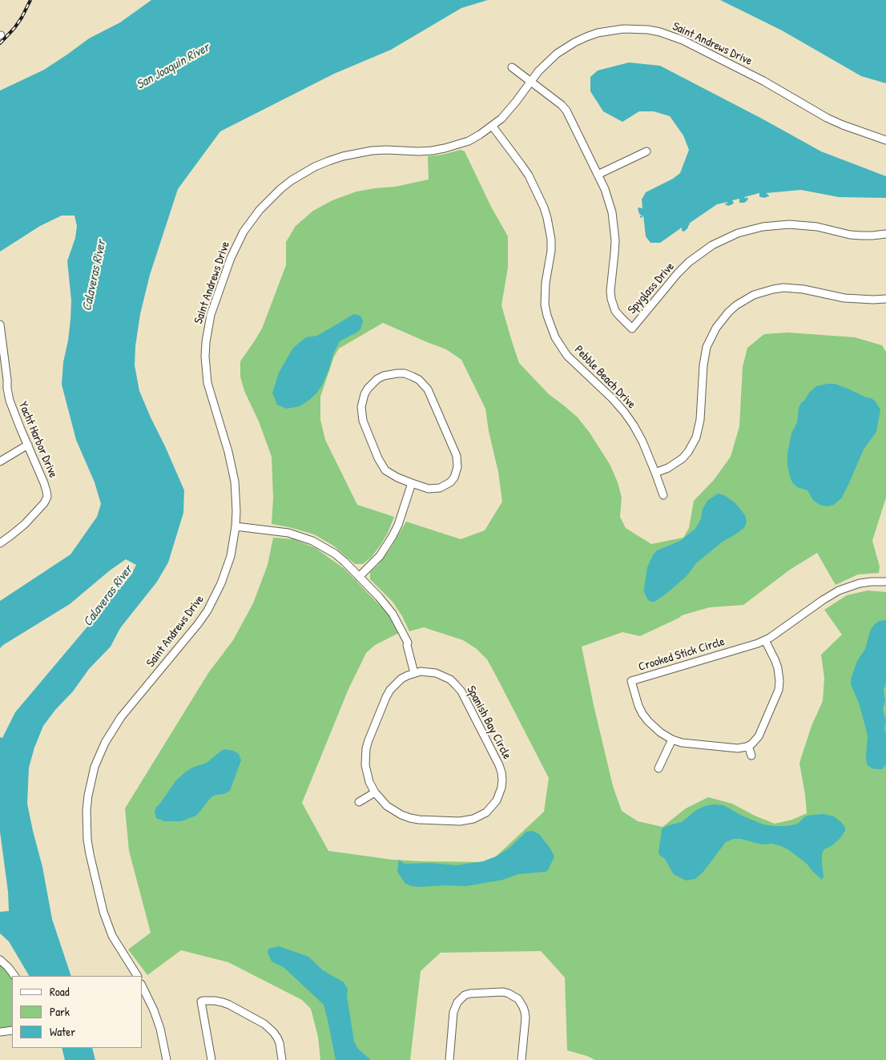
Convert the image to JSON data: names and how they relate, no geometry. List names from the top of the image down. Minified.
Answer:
{"streets":{"street":["Saint Andrews Drive","Spyglass Drive","Pebble Beach Drive","Yacht Harbor Drive","Crooked Stick Circle","Spanish Bay Circle"]},"crossings":[["Saint Andrews Drive","Spyglass Drive"],["Saint Andrews Drive","Pebble Beach Drive"]],"water":["San Joaquin River","Calaveras River"],"legend":["Road","Park","Water"]}
